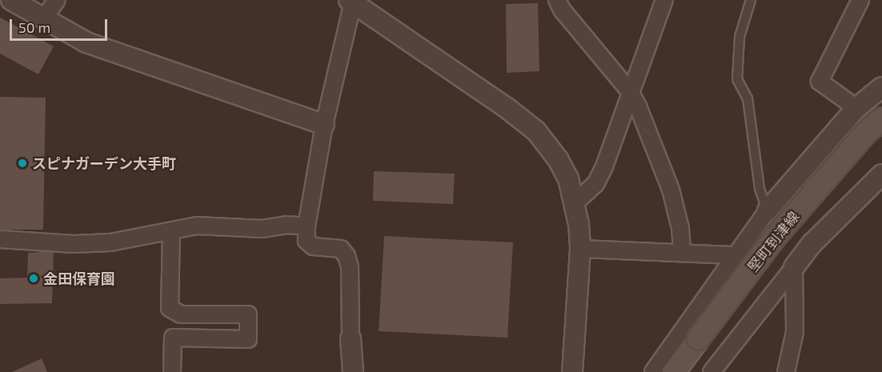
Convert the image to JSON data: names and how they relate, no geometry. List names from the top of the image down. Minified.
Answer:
{"streets":{"main road":["堅町到津線"]},"places":["スピナガーデン大手町","金田保育園"],"scale_bar":"50 m"}
